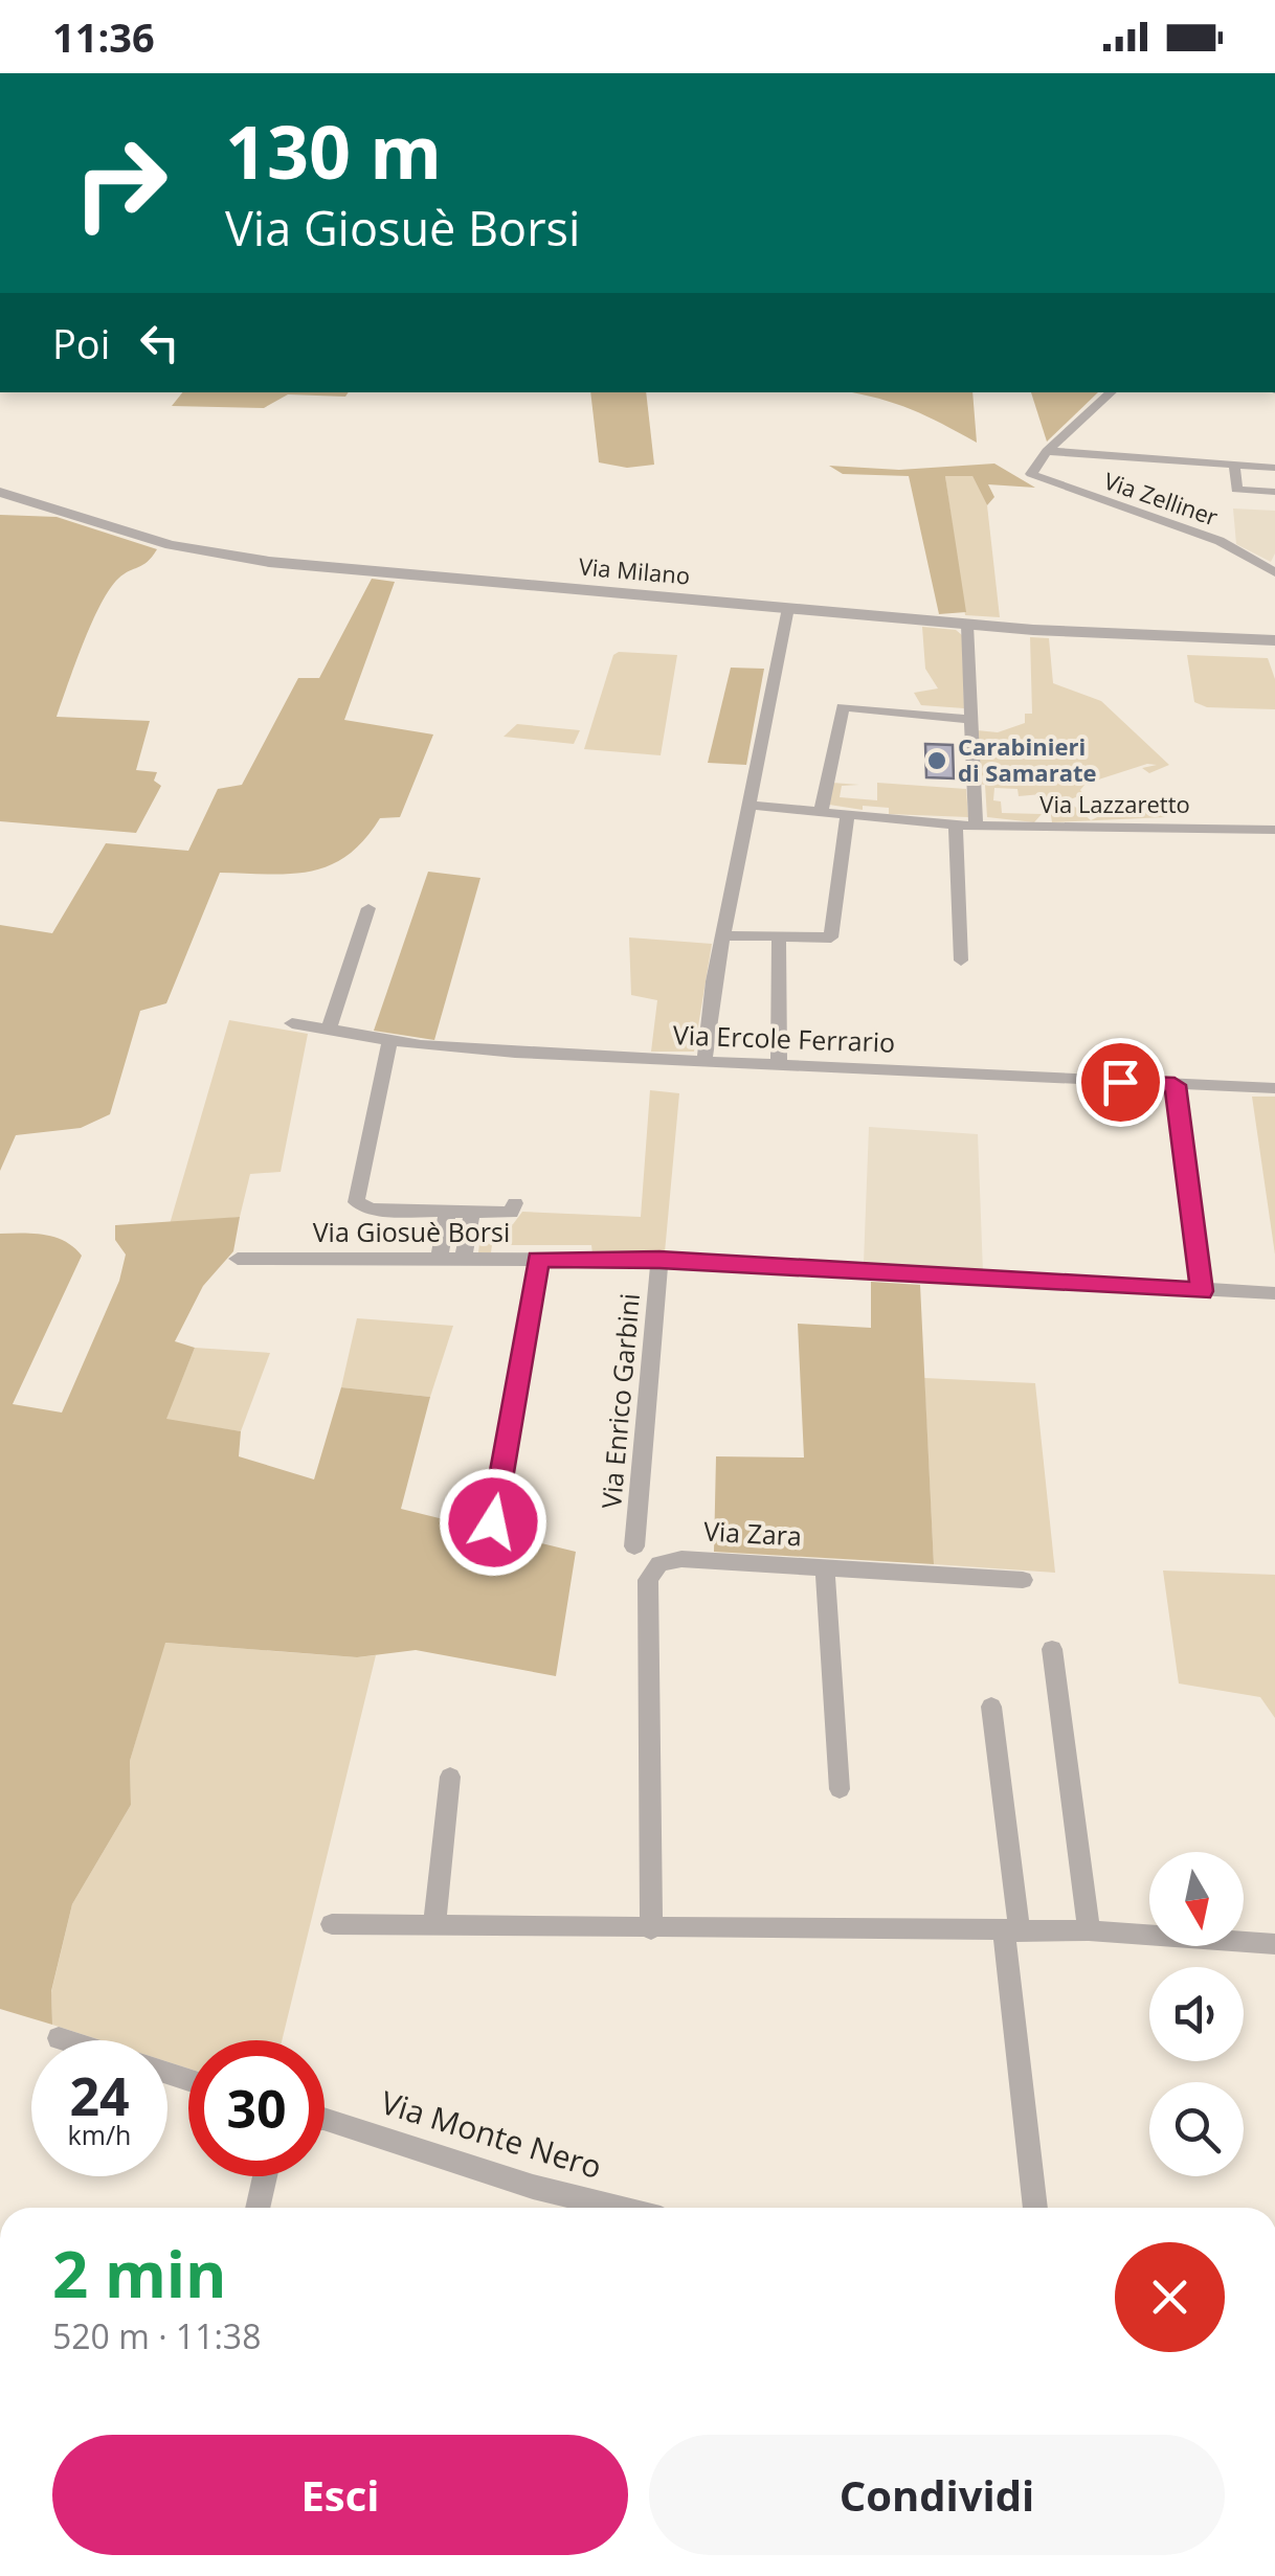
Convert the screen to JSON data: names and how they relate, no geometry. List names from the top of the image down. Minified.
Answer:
{"streets":{"street":["Via Zelliner","Via Milano","Via Lazzaretto","Via Ercole Ferrario","Via Giosuè Borsi","Via Enrico Garbini","Via Zara","Via Monte Nero"]},"crossings":[["Via Giosuè Borsi","Via Enrico Garbini"]],"places":["Carabinieri di Samarate"],"north":"bottom","page":{"status":"11:36","turn":["130 m","Via Giosuè Borsi"],"then":"Poi","speed":"24 km/h","limit":"30","heading":["2 min","520 m · 11:38"],"buttons":["Esci","Condividi"]}}
